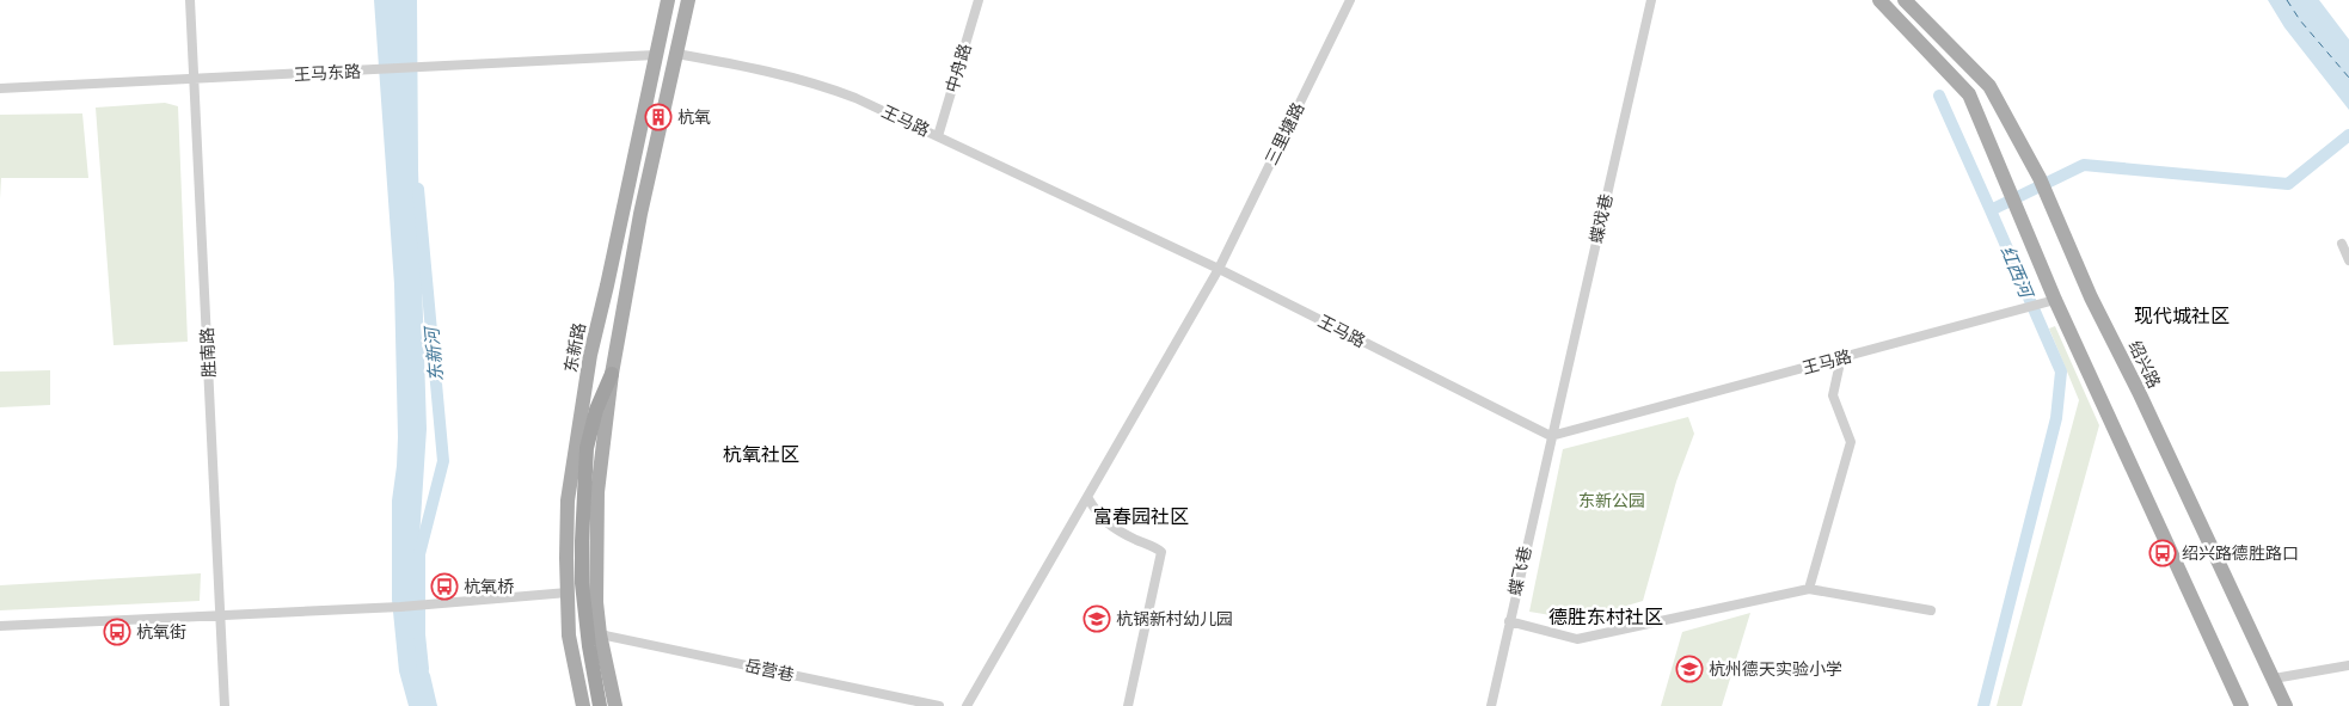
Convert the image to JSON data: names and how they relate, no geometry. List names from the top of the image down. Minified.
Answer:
{"streets":{"main road":["东新路","绍兴路"],"street":["中舟路","王马东路","王马路","三里塘路","蝶戏巷","胜南路","蝶飞巷","岳营巷"]},"crossings":[["中舟路","王马路"],["王马东路","东新路"],["王马东路","胜南路"],["王马路","三里塘路"],["王马路","蝶戏巷"],["王马路","蝶飞巷"],["蝶戏巷","蝶飞巷"]],"districts":["现代城社区","杭氧社区","富春园社区","德胜东村社区"],"water":["红西河","东新河"],"parks":["东新公园"],"places":{"building":["杭氧"],"bus stop":["绍兴路德胜路口","杭氧桥","杭氧街"],"school or university":["杭锅新村幼儿园","杭州德天实验小学"]}}
